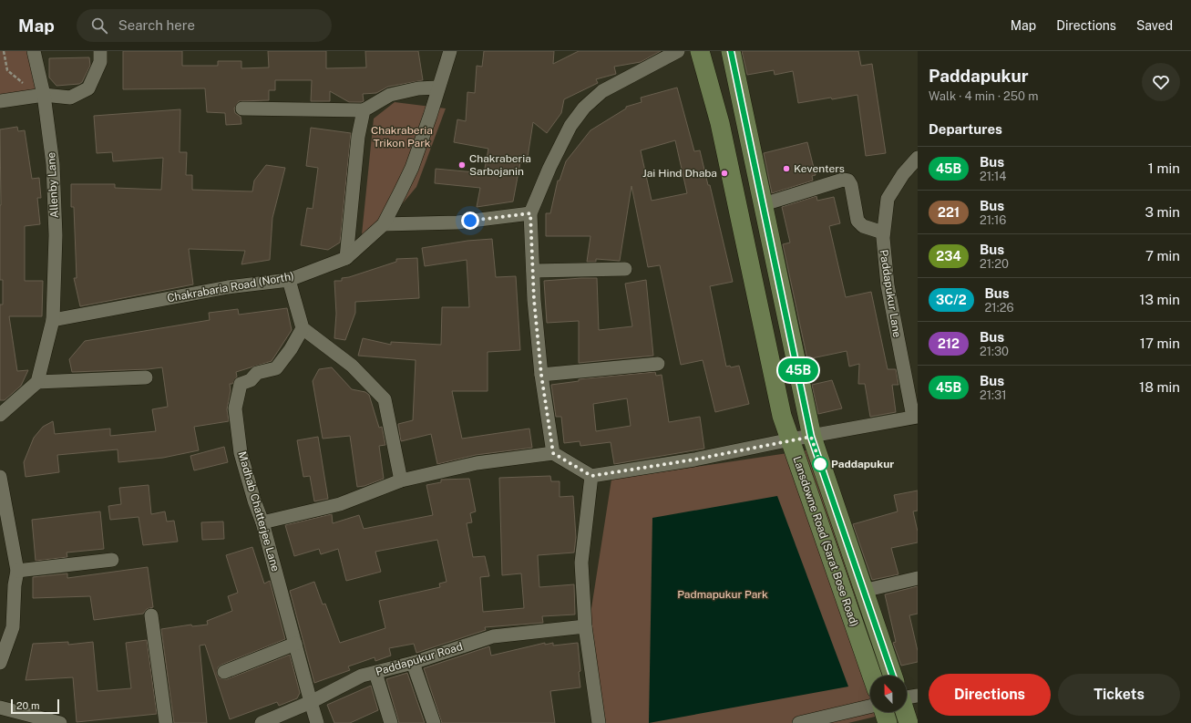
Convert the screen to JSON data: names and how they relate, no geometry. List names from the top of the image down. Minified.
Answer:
{"streets":{"main road":["Lansdowne Road (Sarat Bose Road)"],"street":["Allenby Lane","Chakrabaria Road (North)","Paddapukur Lane","Madhab Chatterjee Lane","Paddapukur Road"]},"crossings":[["Allenby Lane","Chakrabaria Road (North)"],["Madhab Chatterjee Lane","Paddapukur Road"]],"parks":["Chakraberia Trikon Park","Padmapukur Park"],"places":["Chakraberia Sarbojanin","Keventers","Jai Hind Dhaba","Paddapukur"],"lines":["bus line 45B"],"scale_bar":"20 m","north":"top","page":{"header":"Map","search":"Search here","nav":["Map","Directions","Saved"],"on_map":"45B","heading":[["Paddapukur","Walk · 4 min · 250 m"],"Departures"],"list":[{"mark":"45B","name":"Bus","note":"21:14","value":"1 min"},{"mark":"221","name":"Bus","note":"21:16","value":"3 min"},{"mark":"234","name":"Bus","note":"21:20","value":"7 min"},{"mark":"3C/2","name":"Bus","note":"21:26","value":"13 min"},{"mark":"212","name":"Bus","note":"21:30","value":"17 min"},{"mark":"45B","name":"Bus","note":"21:31","value":"18 min"}],"buttons":["Directions","Tickets"],"scale":"20 m"}}
